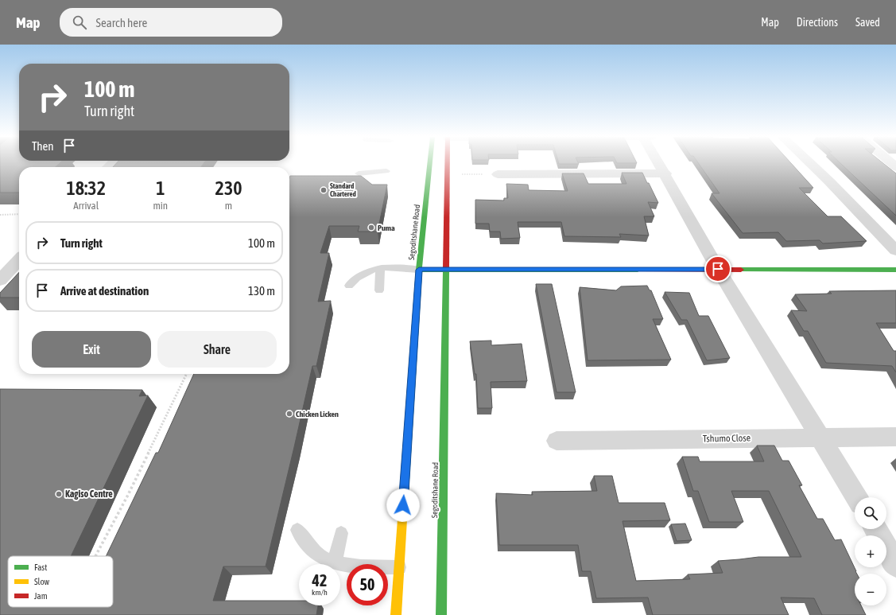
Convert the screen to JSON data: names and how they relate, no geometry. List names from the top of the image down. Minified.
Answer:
{"streets":{"main road":["Segoditshane Road"],"street":["Tshumo Close"]},"places":["Standard Chartered","Puma","Chicken Licken","Kagiso Centre"],"legend":["Fast","Slow","Jam"],"page":{"header":"Map","search":"Search here","nav":["Map","Directions","Saved"],"turn":["100 m","Turn right"],"then":"Then","eta":["18:32","Arrival","1","min","230","m"],"list":[{"name":"Turn right","value":"100 m"},{"name":"Arrive at destination","value":"130 m"}],"buttons":["Exit","Share"],"map_buttons":["+","−"],"speed":"42 km/h","limit":"50"}}
